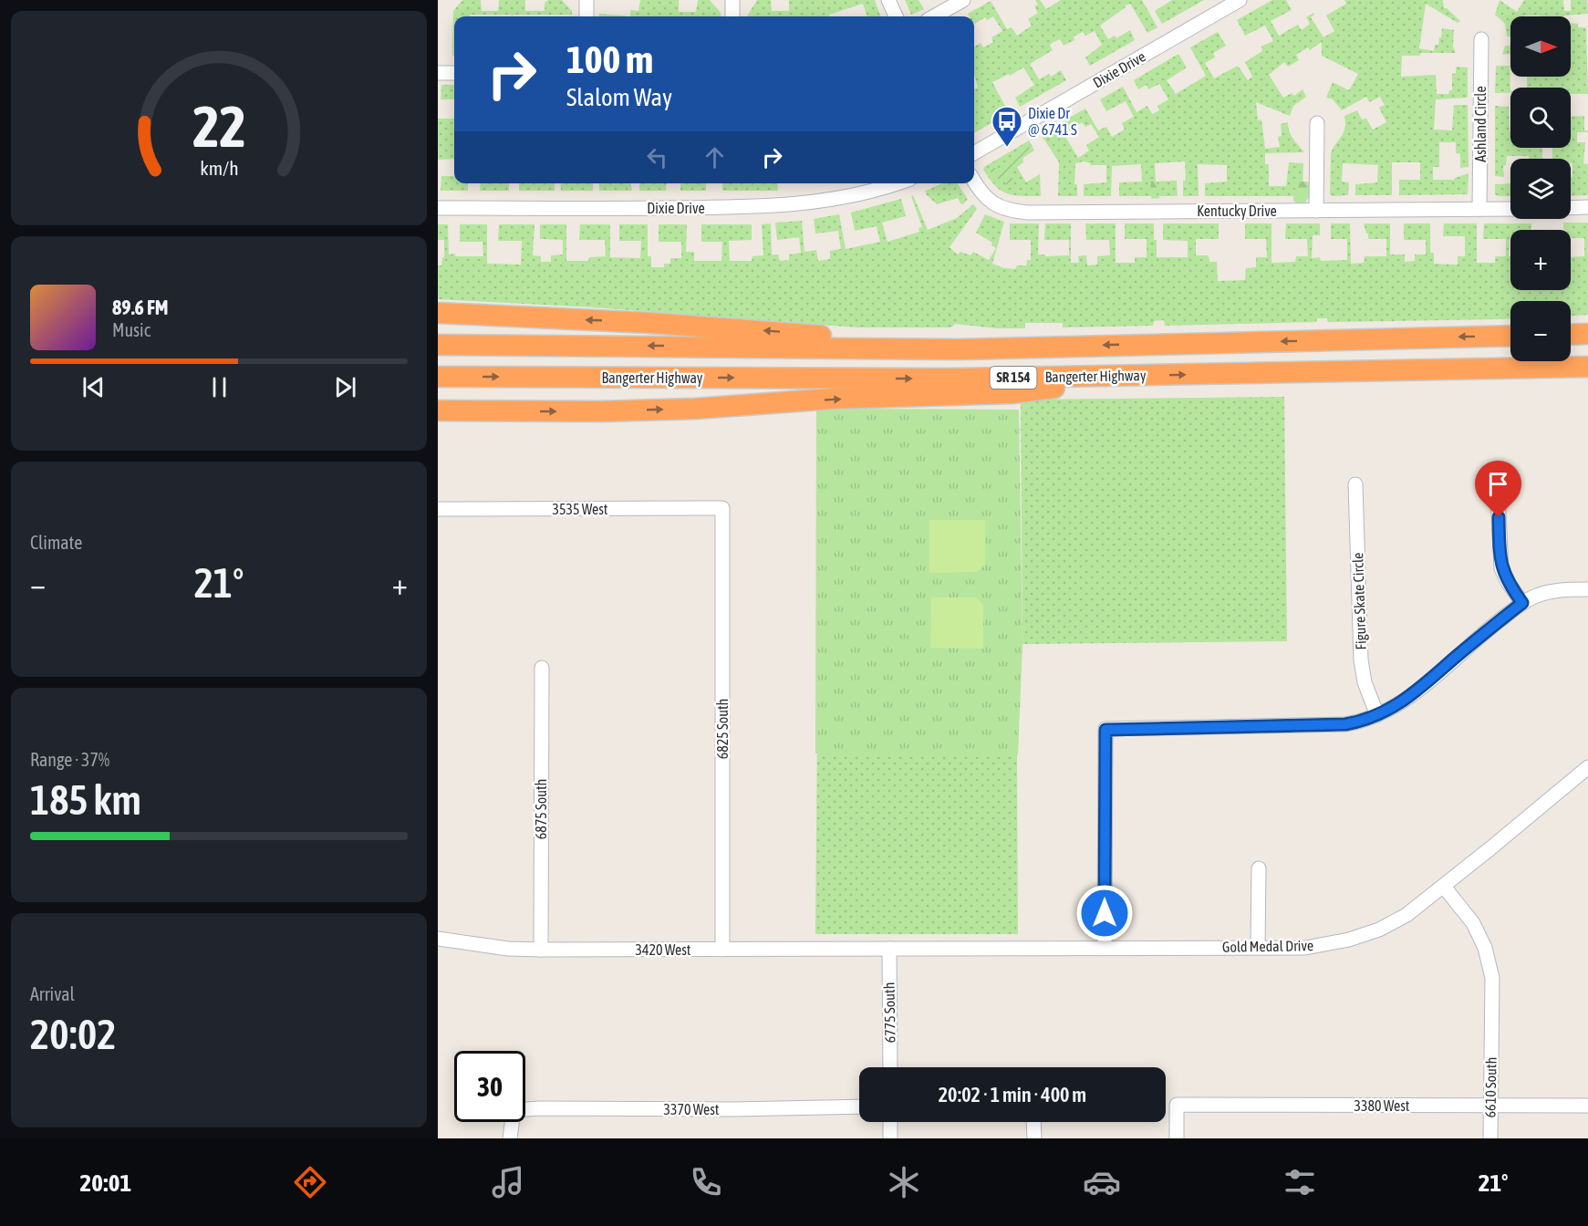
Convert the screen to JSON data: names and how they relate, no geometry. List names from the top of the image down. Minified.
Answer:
{"streets":{"highway":["Bangerter Highway","SR 154"],"street":["Dixie Drive","Ashland Circle","Kentucky Drive","3535 West","Figure Skate Circle","6825 South","6875 South","Gold Medal Drive","3420 West","6775 South","6610 South","3380 West","3370 West"]},"crossings":[["Ashland Circle","Kentucky Drive"],["3535 West","6825 South"],["6825 South","3420 West"],["6875 South","3420 West"],["Gold Medal Drive","3420 West"],["Gold Medal Drive","6775 South"],["Gold Medal Drive","6610 South"],["3420 West","6775 South"],["6610 South","3380 West"]],"places":{"bus stop":["Dixie Dr @ 6741 S"]},"north":"right","page":{"map_buttons":["+","−"],"turn":["100 m","Slalom Way"],"song":["89.6 FM","Music"],"tile":["Climate",["Range · 37%","185 km"],["Arrival","20:02"]],"heat":["−","21°","+"],"limit":"30","trip":"20:02 · 1 min · 400 m","tabs":["20:01","21°"],"gauge":["22","km/h"]}}
